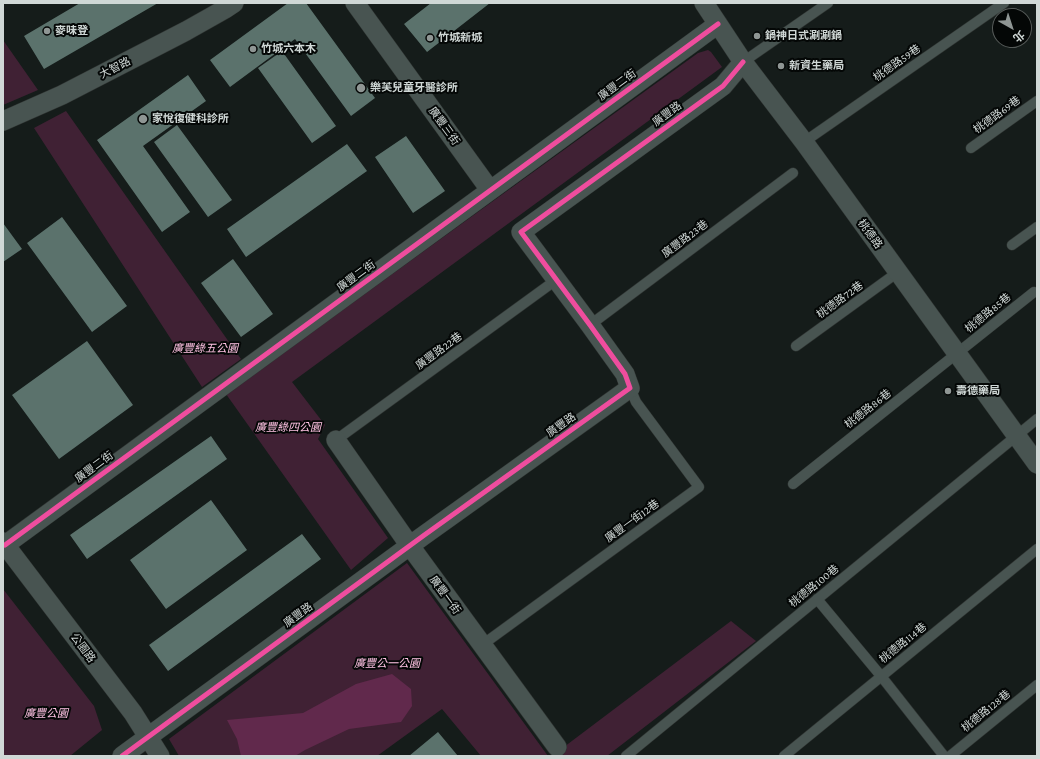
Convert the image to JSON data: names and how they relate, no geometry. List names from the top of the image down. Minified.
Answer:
{"streets":{"street":["大智路","廣豐二街","廣豐路","廣豐三街","桃德路","廣豐一街","公園路"],"lane":["桃德路59巷","桃德路69巷","廣豐路23巷","桃德路72巷","桃德路85巷","廣豐路22巷","桃德路86巷","廣豐一街12巷","桃德路100巷","桃德路114巷","桃德路128巷"]},"crossings":[["桃德路59巷","桃德路"],["廣豐二街","廣豐三街"],["廣豐二街","桃德路"],["廣豐二街","公園路"],["廣豐路","桃德路"],["廣豐路","廣豐路23巷"],["廣豐路","廣豐路22巷"],["廣豐路","廣豐一街12巷"],["廣豐路","廣豐一街"],["廣豐路","公園路"],["桃德路","桃德路72巷"],["桃德路","桃德路85巷"],["桃德路","桃德路86巷"],["桃德路","桃德路100巷"],["桃德路85巷","桃德路86巷"],["廣豐路22巷","廣豐一街"],["廣豐一街12巷","廣豐一街"]],"parks":["廣豐綠五公園","廣豐綠四公園","廣豐公一公園","廣豐公園"],"places":["麥味登","鍋神日式涮涮鍋","竹城新城","竹城六本木","新資生藥局","樂芙兒童牙醫診所","家悅復健科診所","壽德藥局"],"north":"bottom right"}
